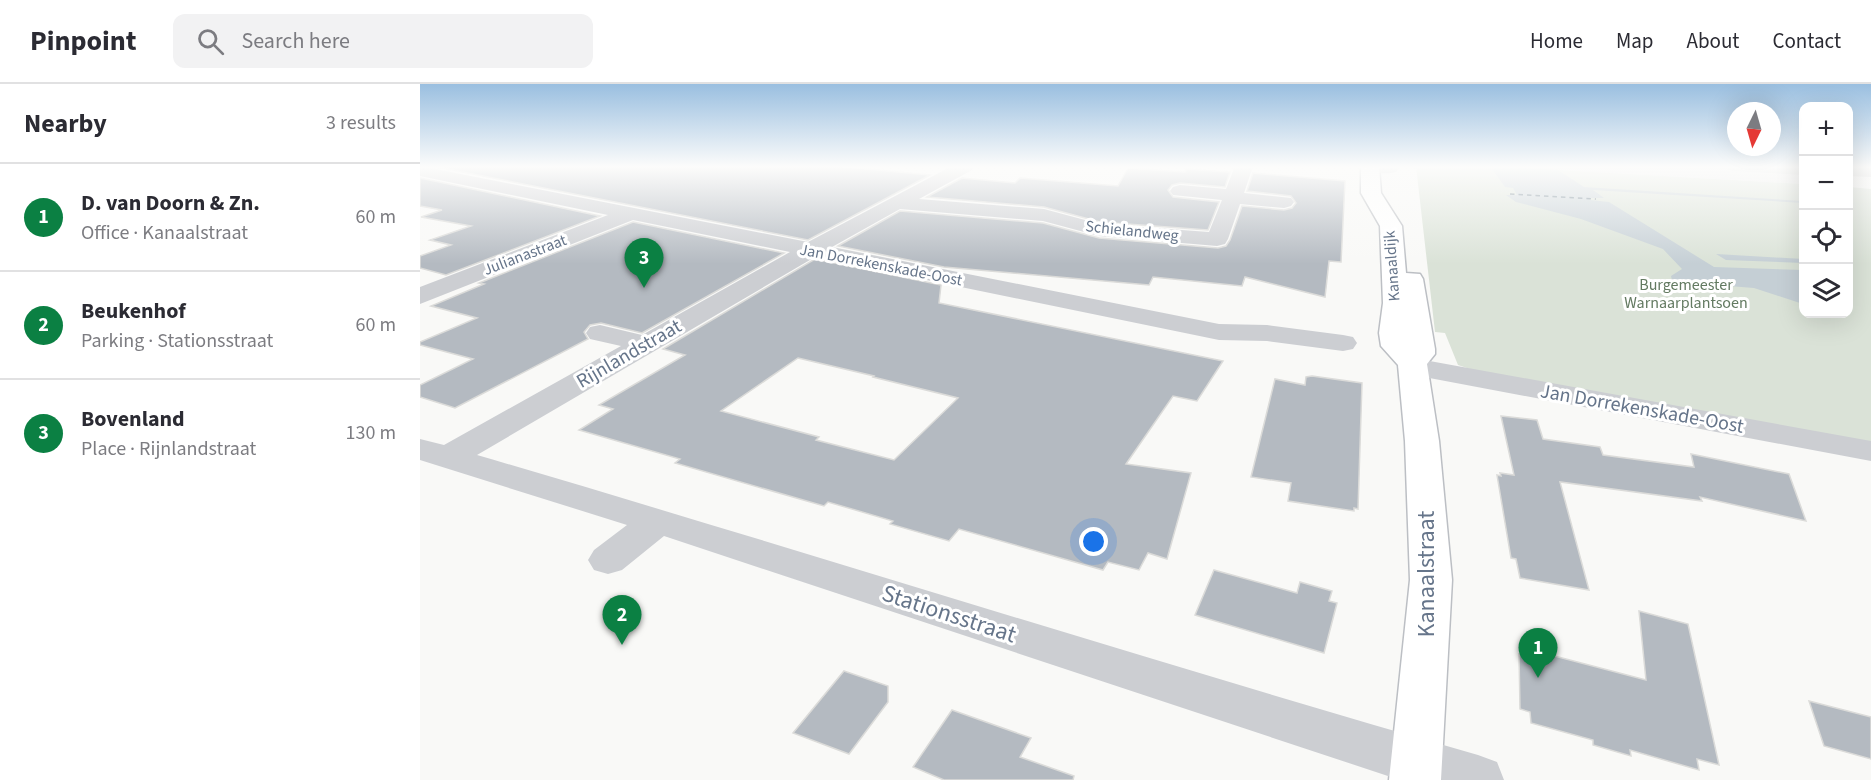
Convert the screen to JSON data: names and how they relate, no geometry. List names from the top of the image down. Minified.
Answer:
{"streets":{"main road":["Kanaaldijk","Kanaalstraat"],"street":["Schielandweg","Julianastraat","Jan Dorrekenskade-Oost","Rijnlandstraat","Stationsstraat"]},"crossings":[["Julianastraat","Jan Dorrekenskade-Oost"],["Jan Dorrekenskade-Oost","Kanaaldijk"],["Jan Dorrekenskade-Oost","Rijnlandstraat"],["Jan Dorrekenskade-Oost","Kanaalstraat"],["Kanaaldijk","Kanaalstraat"],["Rijnlandstraat","Stationsstraat"],["Kanaalstraat","Stationsstraat"]],"parks":["Burgemeester Warnaarplantsoen"],"north":"bottom","page":{"header":"Pinpoint","search":"Search here","nav":["Home","Map","About","Contact"],"heading":["Nearby","3 results"],"map_buttons":["+","−"],"list":[{"mark":"1","name":"D. van Doorn & Zn.","note":"Office · Kanaalstraat","value":"60 m"},{"mark":"2","name":"Beukenhof","note":"Parking · Stationsstraat","value":"60 m"},{"mark":"3","name":"Bovenland","note":"Place · Rijnlandstraat","value":"130 m"}],"pins":["3","2","1"]}}
